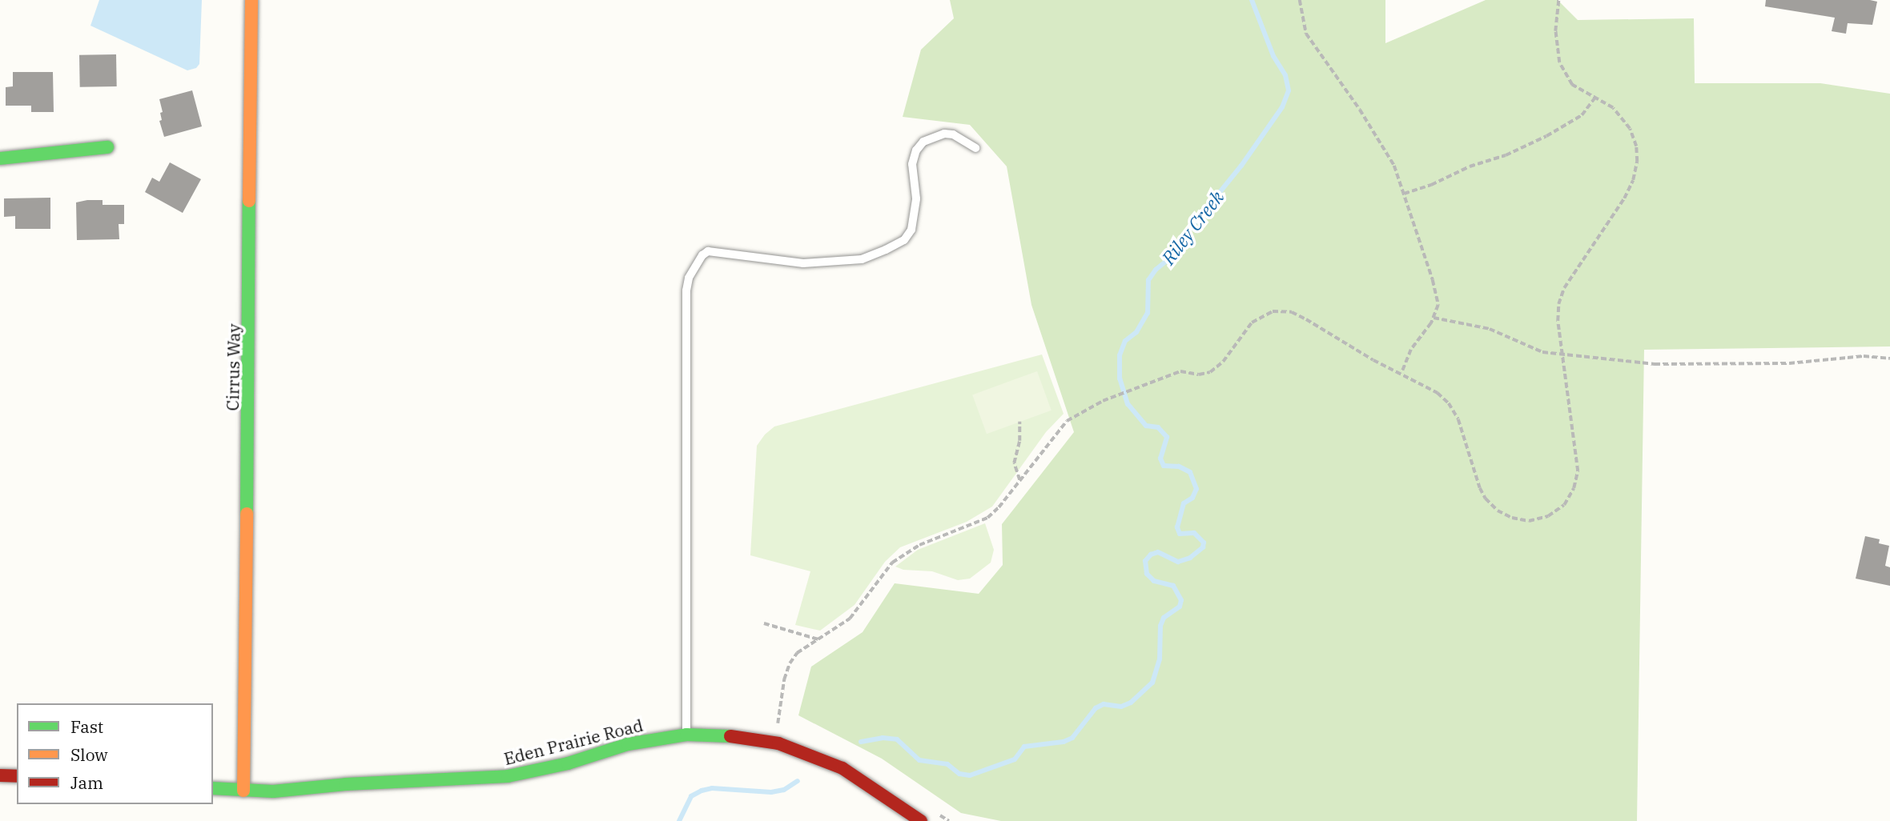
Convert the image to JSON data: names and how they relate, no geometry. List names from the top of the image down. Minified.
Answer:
{"streets":{"street":["Cirrus Way","Eden Prairie Road"]},"crossings":[["Cirrus Way","Eden Prairie Road"]],"water":["Riley Creek"],"legend":["Fast","Slow","Jam"]}
